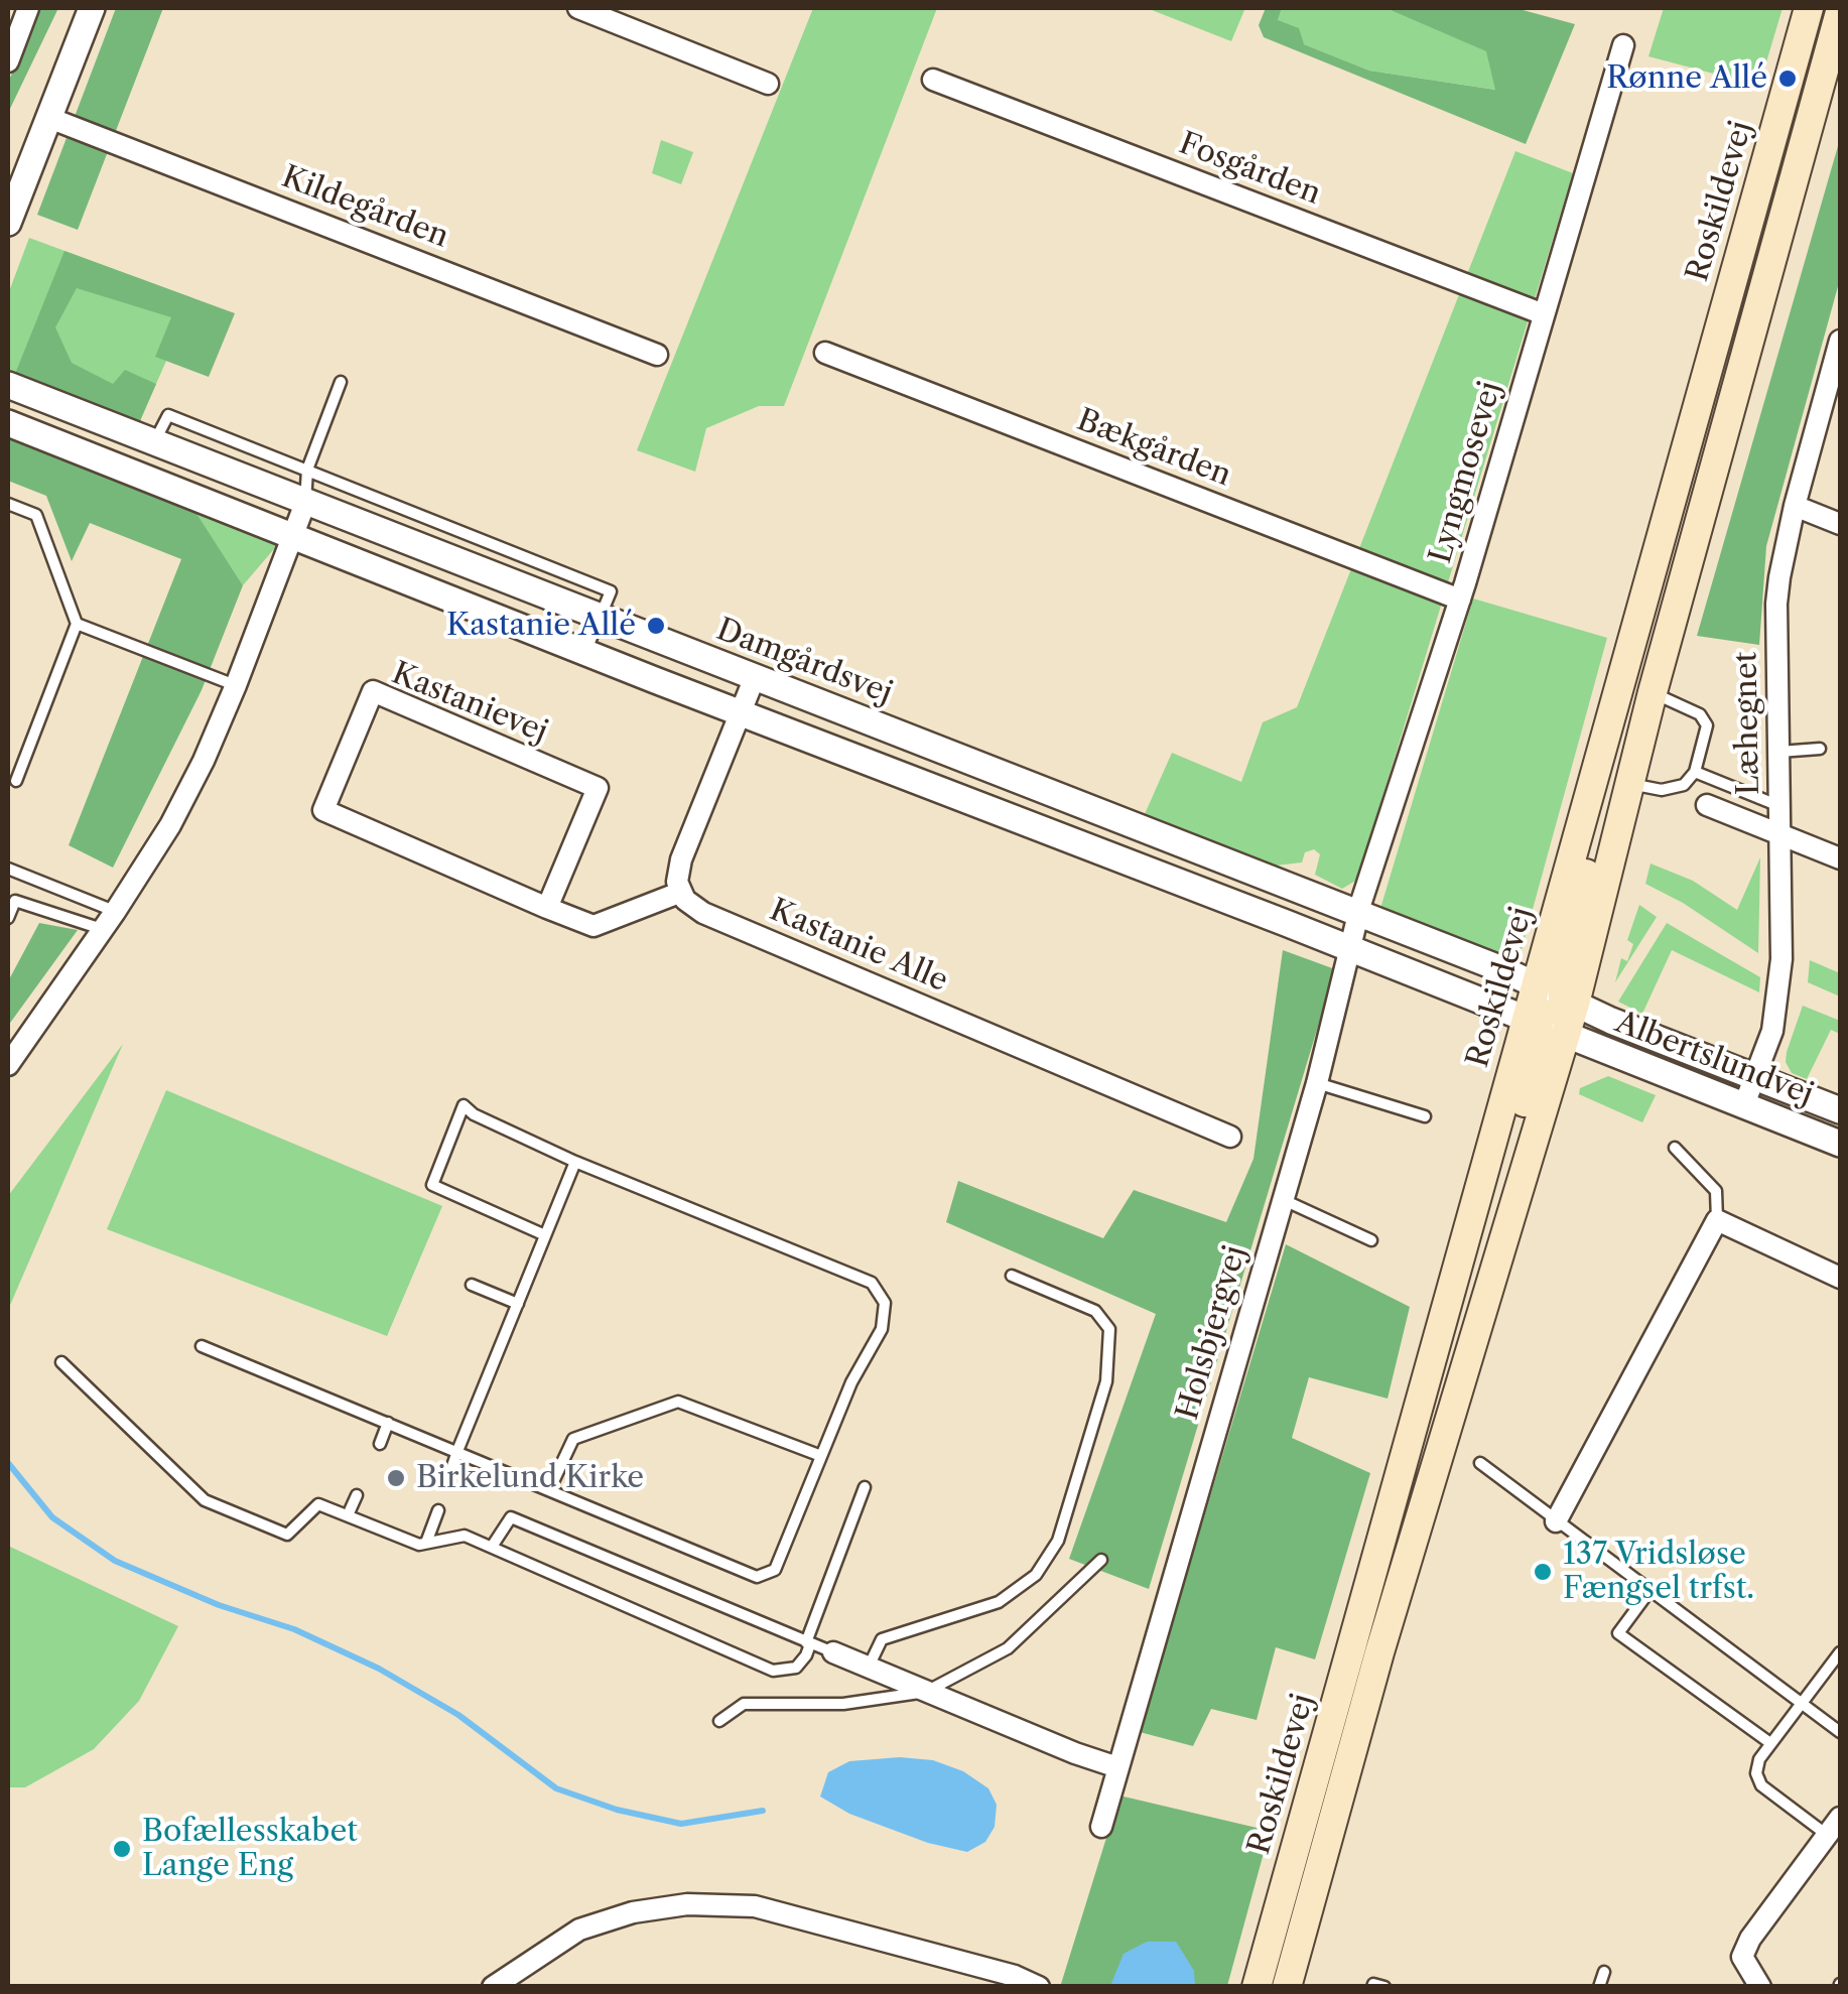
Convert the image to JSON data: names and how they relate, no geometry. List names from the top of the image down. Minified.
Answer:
{"streets":{"main road":["Roskildevej"],"street":["Fosgården","Kildegården","Bækgården","Lyngmosevej","Damgårdsvej","Kastanievej","Læhegnet","Kastanie Alle","Albertslundvej","Holsbjergvej"]},"crossings":[["Fosgården","Lyngmosevej"],["Roskildevej","Damgårdsvej"],["Roskildevej","Albertslundvej"],["Bækgården","Lyngmosevej"],["Lyngmosevej","Damgårdsvej"],["Lyngmosevej","Holsbjergvej"],["Damgårdsvej","Albertslundvej"],["Damgårdsvej","Holsbjergvej"],["Kastanievej","Kastanie Alle"],["Læhegnet","Albertslundvej"]],"places":["Rønne Allé","Kastanie Allé","Birkelund Kirke","137 Vridsløse Fængsel trfst.","Bofællesskabet Lange Eng"]}
